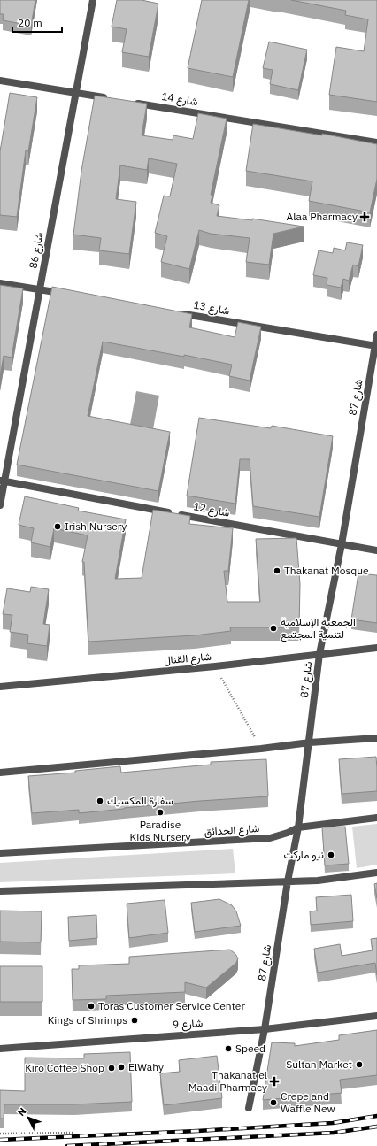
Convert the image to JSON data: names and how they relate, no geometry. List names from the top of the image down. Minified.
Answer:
{"streets":{"street":["شارع 14","شارع 86","شارع 13","شارع 87","شارع 12","شارع القنال","شارع الحدائق","شارع 9"]},"crossings":[["شارع 86","شارع 12"],["شارع 13","شارع 87"],["شارع 87","شارع 12"],["شارع 87","شارع القنال"],["شارع 87","شارع الحدائق"],["شارع 87","شارع 9"]],"places":{"health":["Alaa Pharmacy","Thakanat el Maadi Pharmacy"],"other":["Irish Nursery","Thakanat Mosque","الجمعية الإسلامية لتنمية المجتمع","سفارة المكسيك","Paradise Kids Nursery","نيو ماركت","Toras Customer Service Center","Kings of Shrimps","Speed","Sultan Market","ElWahy","Kiro Coffee Shop","Crepe and Waffle New"]},"scale_bar":"20 m","north":"top left"}
